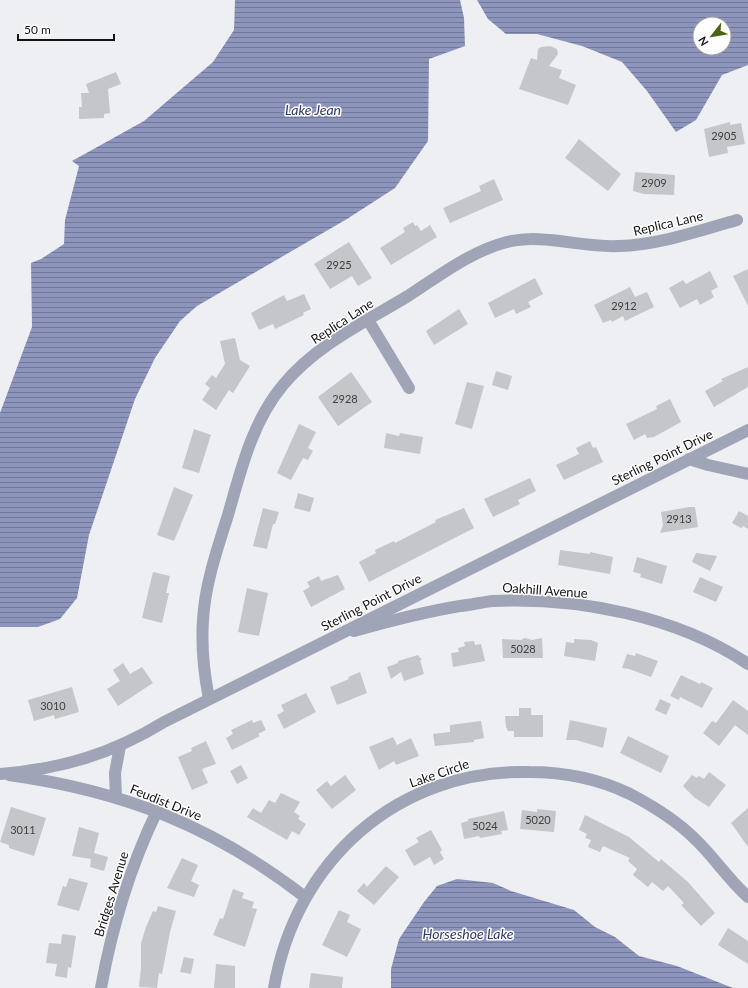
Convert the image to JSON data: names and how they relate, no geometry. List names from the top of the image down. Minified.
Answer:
{"streets":{"street":["Replica Lane","Sterling Point Drive","Oakhill Avenue","Lake Circle","Feudist Drive","Bridges Avenue"]},"crossings":[["Replica Lane","Sterling Point Drive"],["Sterling Point Drive","Oakhill Avenue"],["Sterling Point Drive","Feudist Drive"],["Lake Circle","Feudist Drive"],["Feudist Drive","Bridges Avenue"]],"water":["Lake Jean","Horseshoe Lake"],"house_numbers":["2905","2909","2925","2912","2928","2913","5028","3010","5020","5024","3011"],"scale_bar":"50 m","north":"bottom left"}
